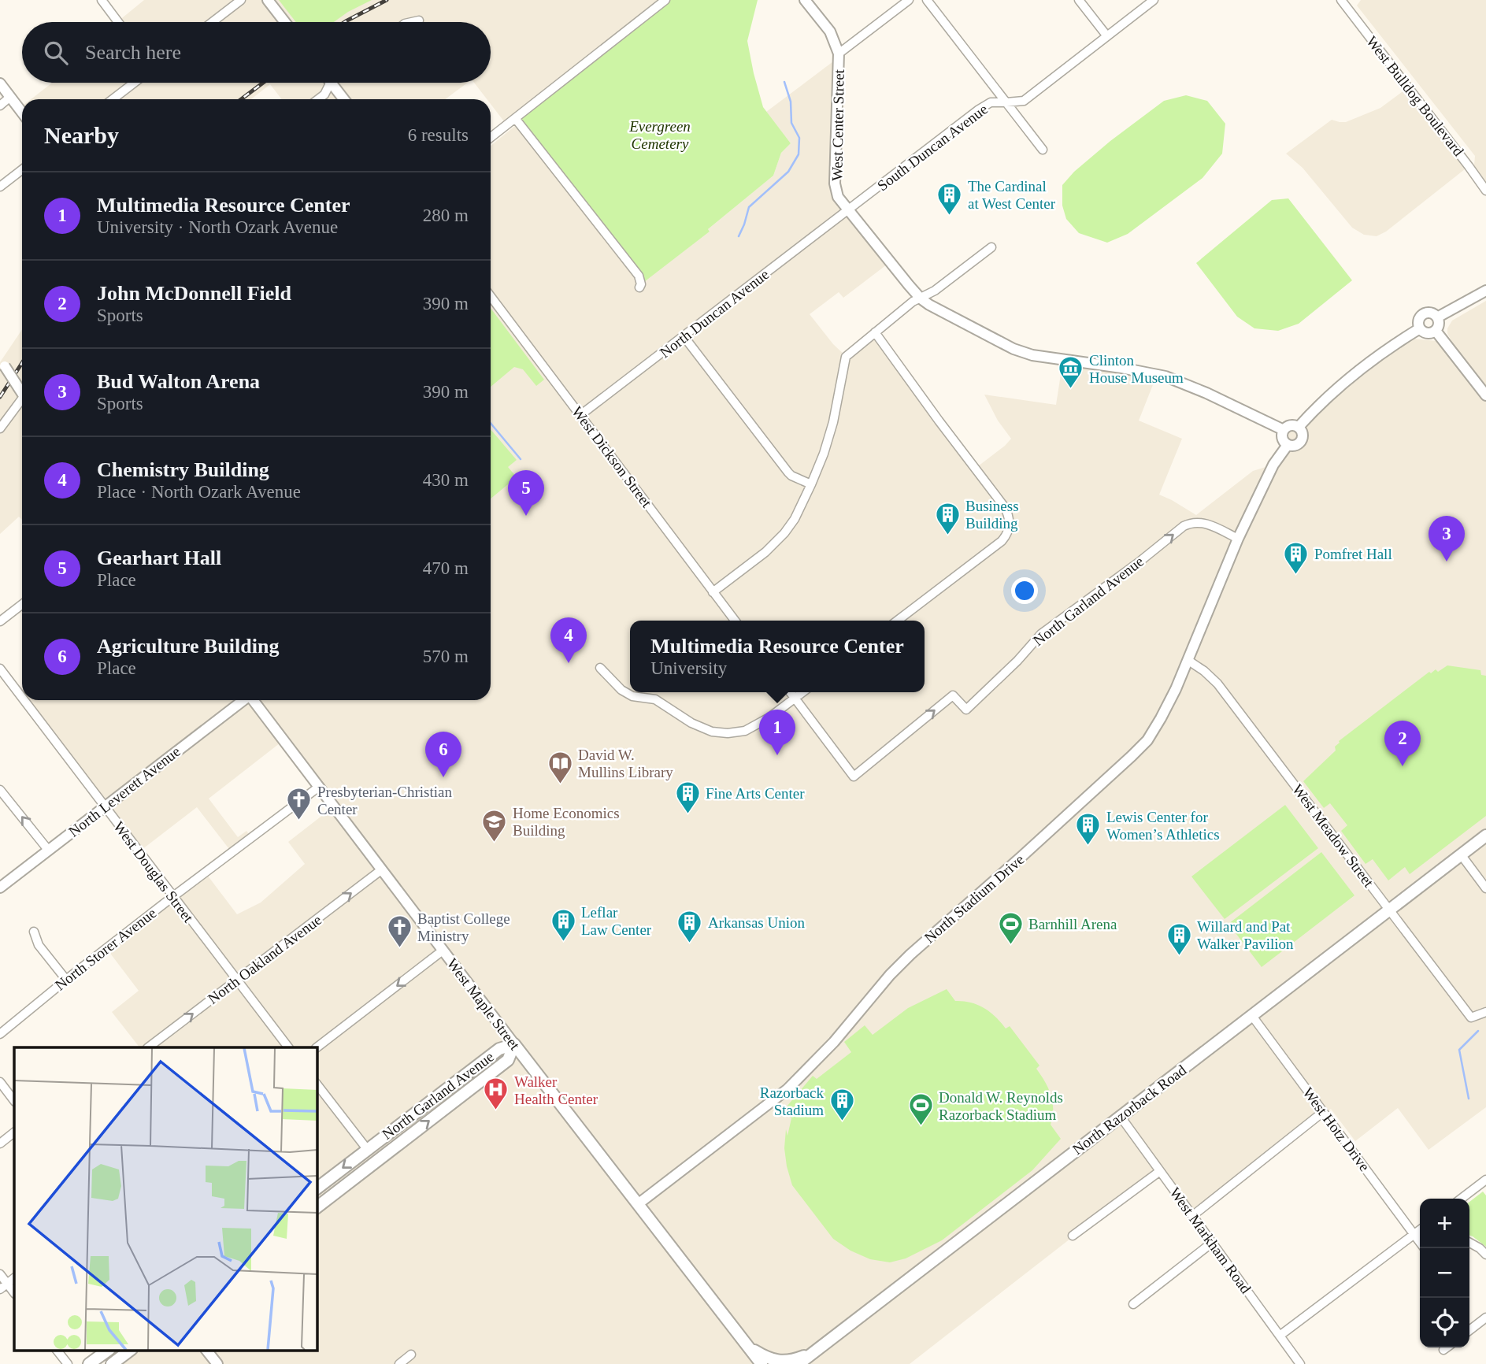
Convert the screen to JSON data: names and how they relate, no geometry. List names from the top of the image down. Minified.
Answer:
{"streets":{"main road":["North Garland Avenue","West Maple Street","North Razorback Road"],"street":["West Bulldog Boulevard","West Center Street","South Duncan Avenue","North Duncan Avenue","West Dickson Street","North Leverett Avenue","West Meadow Street","West Douglas Street","North Stadium Drive","North Storer Avenue","North Oakland Avenue","West Hotz Drive","West Markham Road"]},"crossings":[["West Center Street","South Duncan Avenue"],["West Center Street","North Duncan Avenue"],["West Center Street","North Stadium Drive"],["South Duncan Avenue","North Duncan Avenue"],["North Duncan Avenue","West Dickson Street"],["North Garland Avenue","North Stadium Drive"],["North Garland Avenue","West Maple Street"],["North Leverett Avenue","West Douglas Street"],["West Meadow Street","North Stadium Drive"],["West Meadow Street","North Razorback Road"],["West Douglas Street","North Storer Avenue"],["West Douglas Street","North Oakland Avenue"],["North Stadium Drive","West Maple Street"],["North Storer Avenue","West Maple Street"],["North Oakland Avenue","West Maple Street"],["North Razorback Road","West Hotz Drive"],["North Razorback Road","West Markham Road"]],"one_way":["North Oakland Avenue"],"parks":["Evergreen Cemetery"],"places":{"building":["The Cardinal at West Center","Business Building","Pomfret Hall","Fine Arts Center","Lewis Center for Women’s Athletics","Leflar Law Center","Arkansas Union","Willard and Pat Walker Pavilion","Razorback Stadium"],"museum":["Clinton House Museum"],"library":["David W. Mullins Library"],"church":["Presbyterian-Christian Center","Baptist College Ministry"],"school or university":["Home Economics Building"],"sports":["Barnhill Arena","Donald W. Reynolds Razorback Stadium"],"hospital":["Walker Health Center"]},"page":{"search":"Search here","heading":["Nearby","6 results"],"list":[{"mark":"1","name":"Multimedia Resource Center","note":"University · North Ozark Avenue","value":"280 m"},{"mark":"2","name":"John McDonnell Field","note":"Sports","value":"390 m"},{"mark":"3","name":"Bud Walton Arena","note":"Sports","value":"390 m"},{"mark":"4","name":"Chemistry Building","note":"Place · North Ozark Avenue","value":"430 m"},{"mark":"5","name":"Gearhart Hall","note":"Place","value":"470 m"},{"mark":"6","name":"Agriculture Building","note":"Place","value":"570 m"}],"pins":["5","3","4","1","2","6"],"popup":["Multimedia Resource Center","University"],"map_buttons":["+","−"]}}
